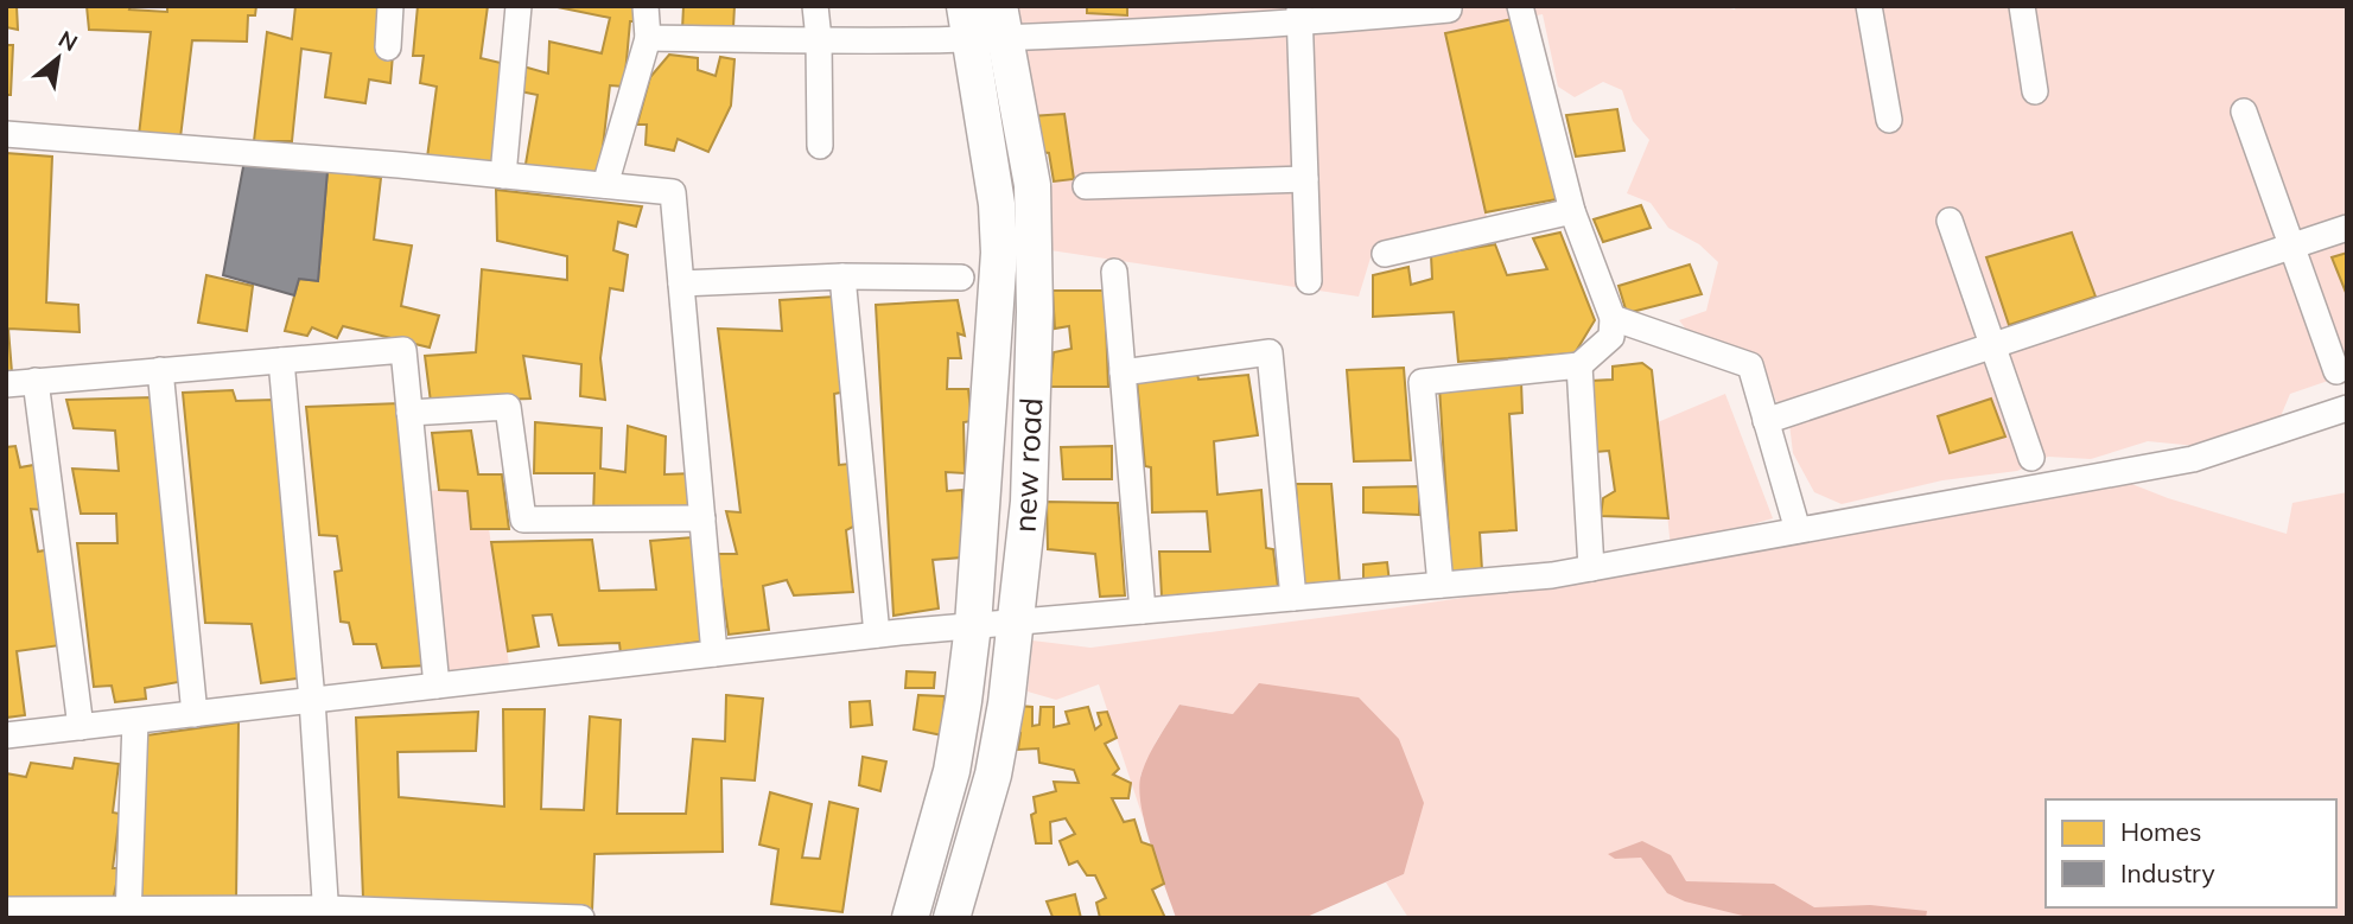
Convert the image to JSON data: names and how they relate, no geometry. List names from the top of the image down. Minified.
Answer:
{"streets":{"main road":["new road"]},"legend":["Homes","Industry"],"north":"top right"}
